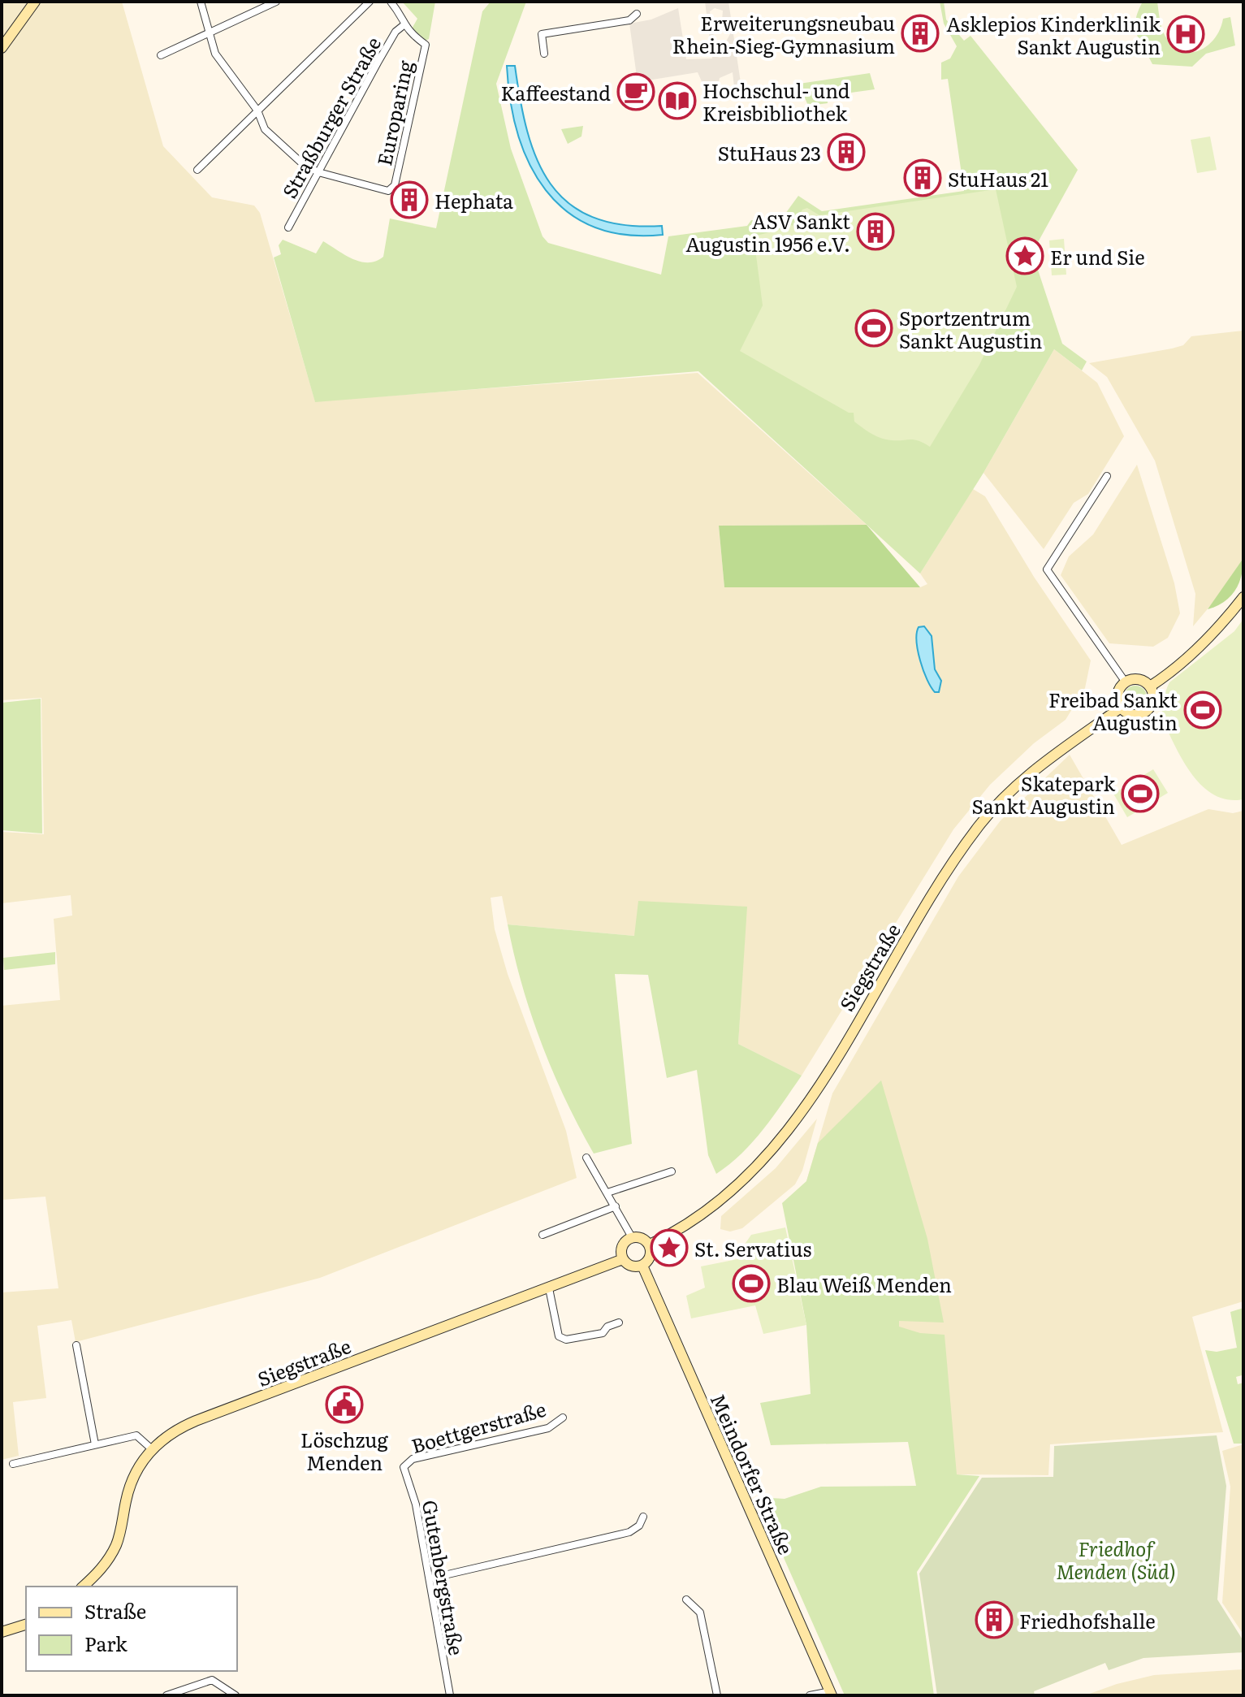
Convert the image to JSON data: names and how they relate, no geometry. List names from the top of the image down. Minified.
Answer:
{"streets":{"main road":["Siegstraße","Meindorfer Straße"],"street":["Europaring","Straßburger Straße","Boettgerstraße","Gutenbergstraße"]},"crossings":[["Europaring","Straßburger Straße"],["Siegstraße","Meindorfer Straße"],["Boettgerstraße","Gutenbergstraße"]],"parks":["Friedhof Menden (Süd)"],"places":{"building":["Erweiterungsneubau Rhein-Sieg-Gymnasium","StuHaus 23","StuHaus 21","Hephata","ASV Sankt Augustin 1956 e.V.","Friedhofshalle"],"hospital":["Asklepios Kinderklinik Sankt Augustin"],"cafe":["Kaffeestand"],"library":["Hochschul- und Kreisbibliothek"],"place":["Er und Sie","St. Servatius"],"sports":["Sportzentrum Sankt Augustin","Freibad Sankt Augustin","Skatepark Sankt Augustin","Blau Weiß Menden"],"public building":["Löschzug Menden"]},"legend":["Straße","Park"]}
